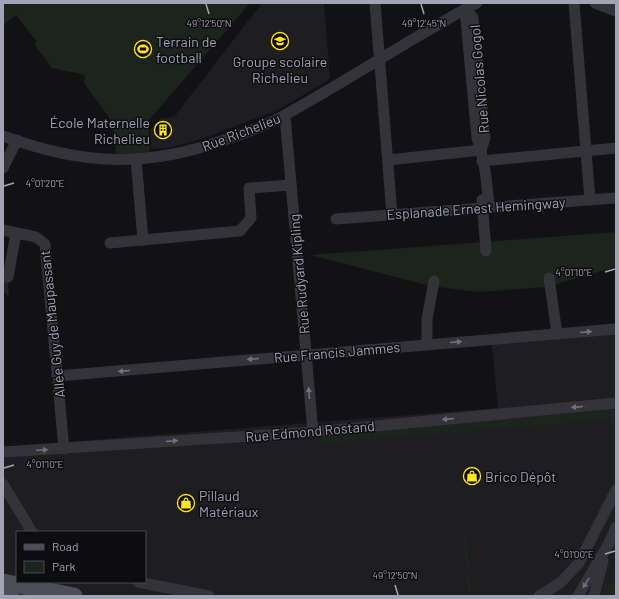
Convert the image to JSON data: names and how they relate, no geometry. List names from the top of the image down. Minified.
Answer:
{"streets":{"street":["Rue Nicolas Gogol","Rue Richelieu","Esplanade Ernest Hemingway","Rue Rudyard Kipling","Allée Guy de Maupassant","Rue Francis Jammes","Rue Edmond Rostand"]},"crossings":[["Rue Nicolas Gogol","Rue Richelieu"],["Rue Nicolas Gogol","Esplanade Ernest Hemingway"],["Rue Richelieu","Rue Rudyard Kipling"],["Rue Rudyard Kipling","Rue Francis Jammes"],["Rue Rudyard Kipling","Rue Edmond Rostand"],["Allée Guy de Maupassant","Rue Francis Jammes"],["Allée Guy de Maupassant","Rue Edmond Rostand"]],"places":{"school or university":["Groupe scolaire Richelieu"],"sports":["Terrain de football"],"building":["École Maternelle Richelieu"],"shop":["Brico Dépôt","Pillaud Matériaux"]},"legend":["Road","Park"],"coordinates":["49°12'50\"N","49°12'45\"N","4°01'20\"E","4°01'10\"E","4°01'00\"E"]}
